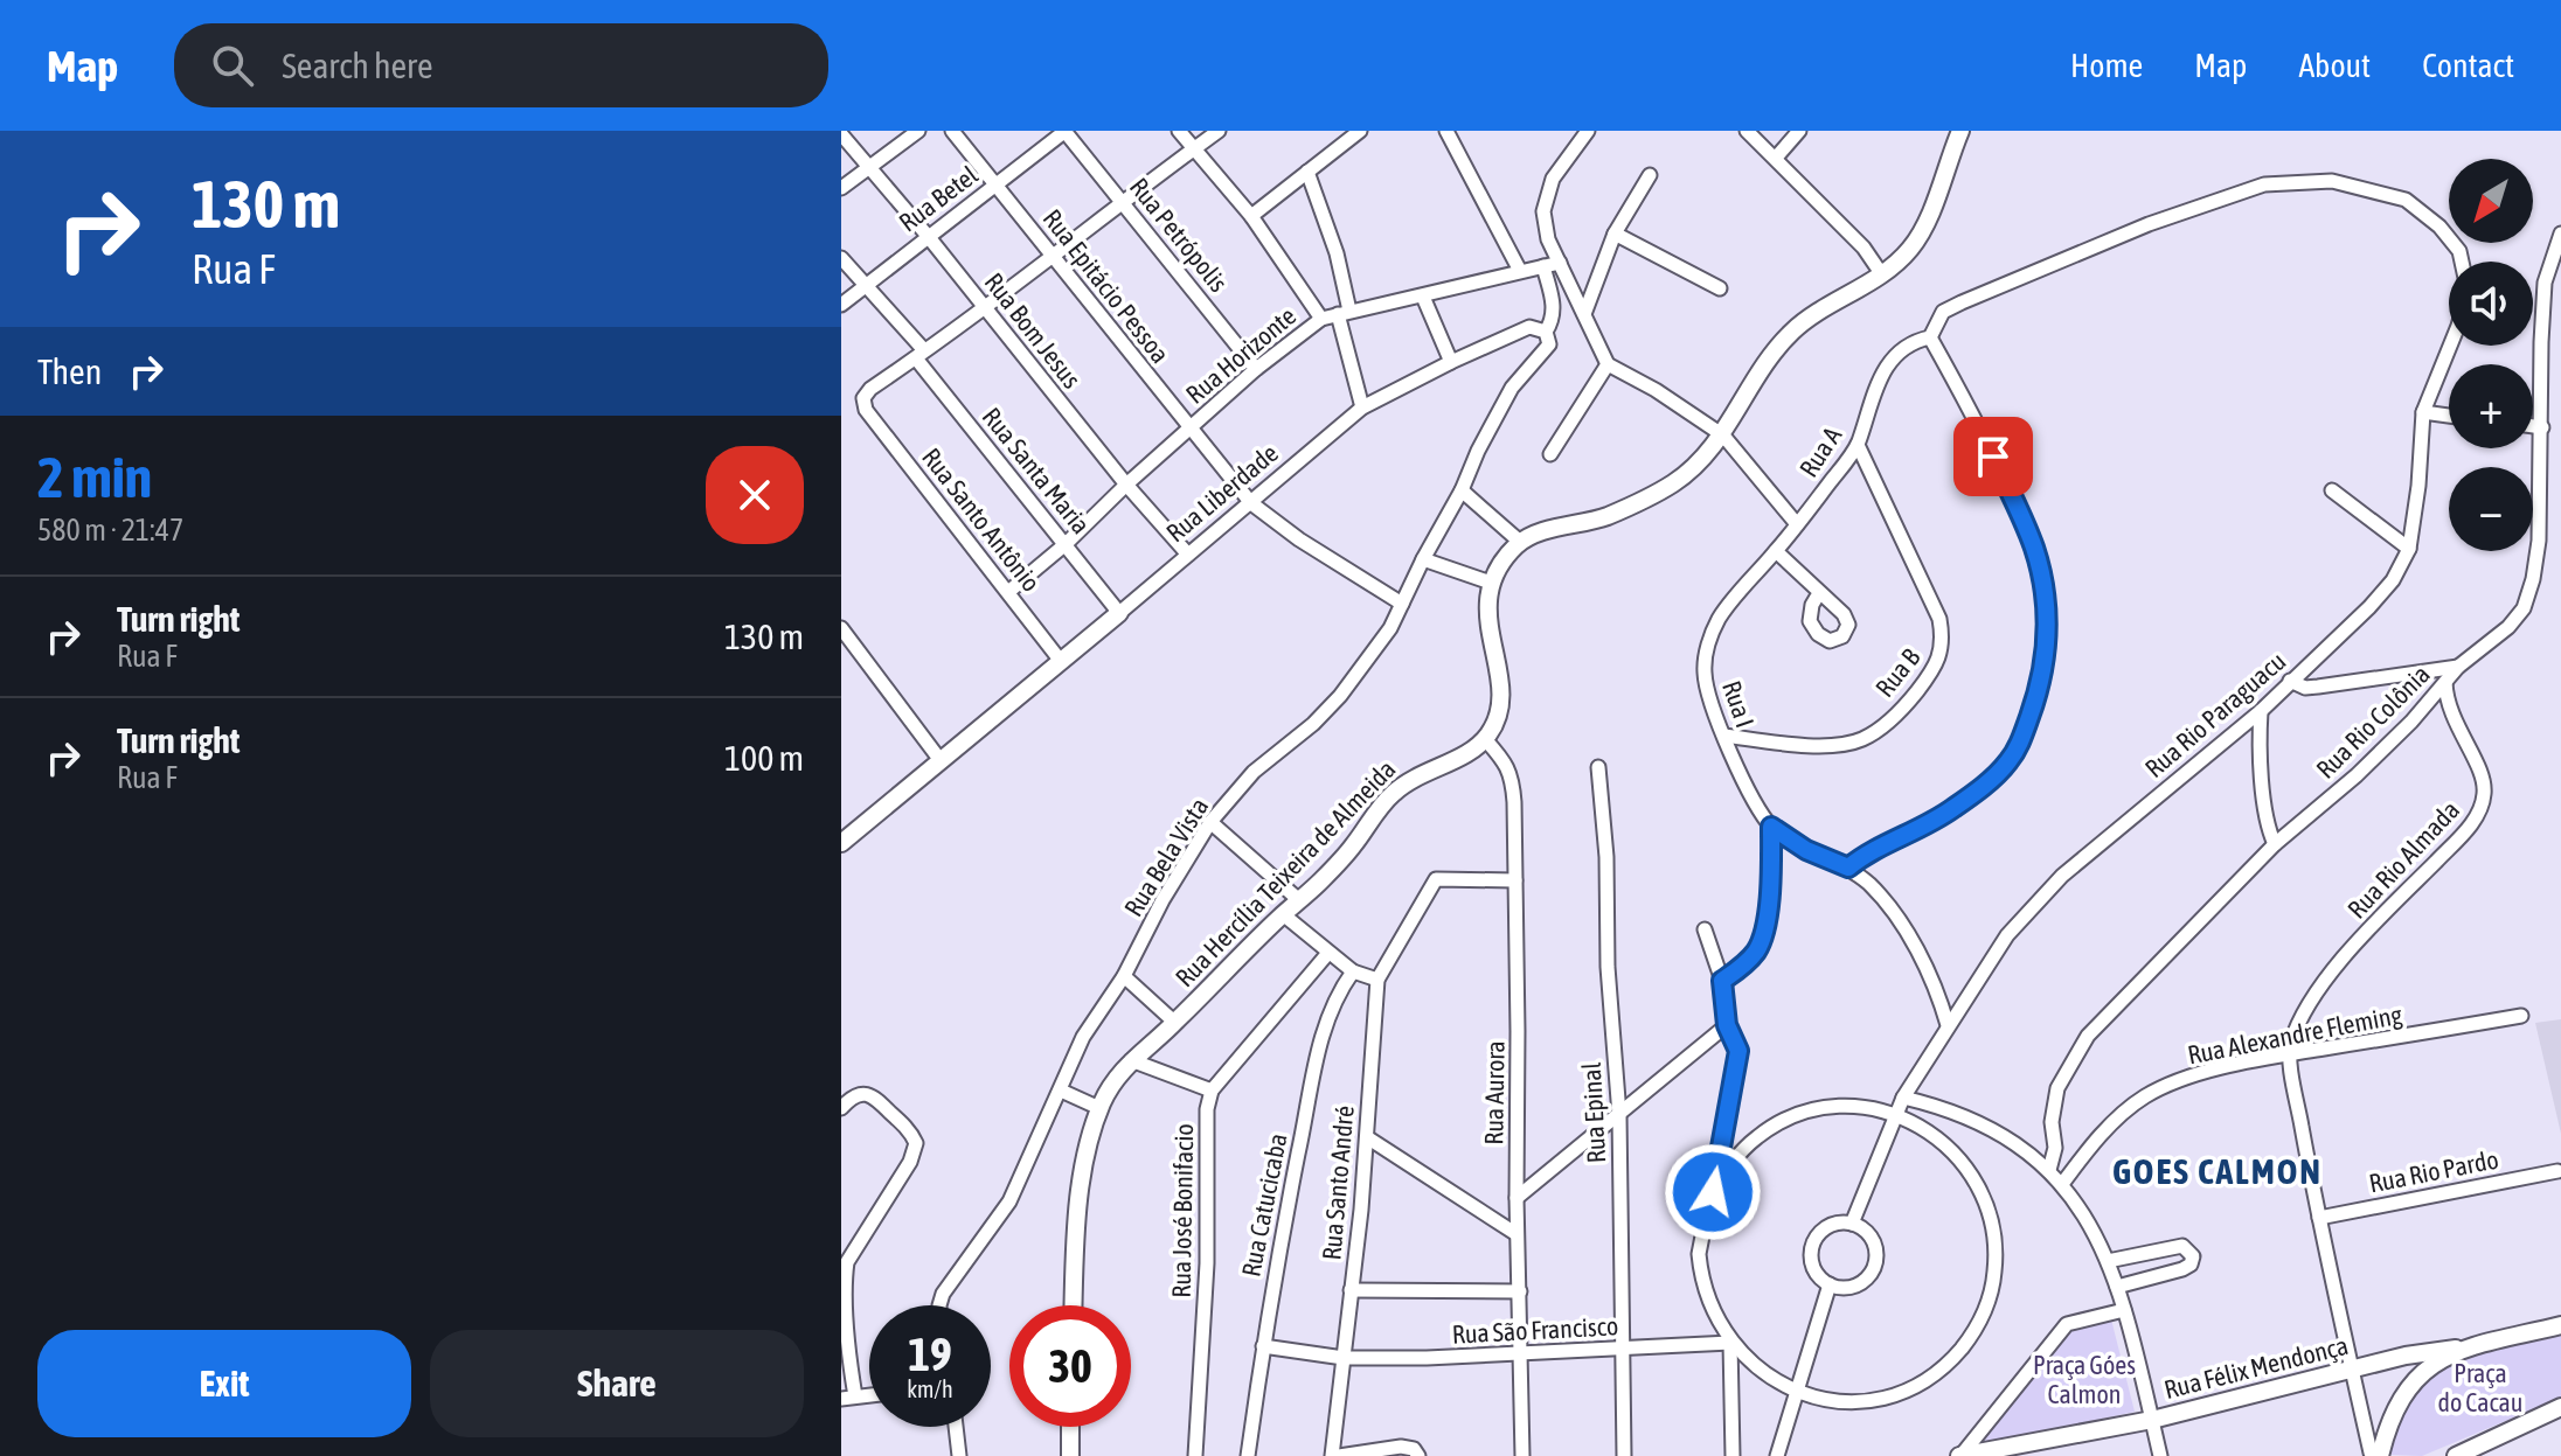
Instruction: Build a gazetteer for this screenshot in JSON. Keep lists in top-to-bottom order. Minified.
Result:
{"streets":{"main road":["Rua Liberdade","Rua Hercília Teixeira de Almeida","Rua Félix Mendonça"],"street":["Rua Betel","Rua Petrópolis","Rua Epitácio Pessoa","Rua Bom Jesus","Rua Horizonte","Rua A","Rua Santa Maria","Rua Santo Antônio","Rua B","Rua I","Rua Rio Paraguacu","Rua Rio Colônia","Rua Bela Vista","Rua Rio Almada","Rua Alexandre Fleming","Rua Aurora","Rua Epinal","Rua Rio Pardo","Rua Santo André","Rua Catucicaba","Rua José Bonifacio","Rua São Francisco"]},"crossings":[["Rua Betel","Rua Petrópolis"],["Rua Betel","Rua Epitácio Pessoa"],["Rua Betel","Rua Bom Jesus"],["Rua Betel","Rua Santa Maria"],["Rua Petrópolis","Rua Horizonte"],["Rua Epitácio Pessoa","Rua Horizonte"],["Rua Epitácio Pessoa","Rua Liberdade"],["Rua Epitácio Pessoa","Rua Bela Vista"],["Rua Bom Jesus","Rua Horizonte"],["Rua Bom Jesus","Rua Liberdade"],["Rua Horizonte","Rua Santa Maria"],["Rua Horizonte","Rua Santo Antônio"],["Rua A","Rua B"],["Rua A","Rua I"],["Rua Santa Maria","Rua Liberdade"],["Rua Santa Maria","Rua Santo Antônio"],["Rua Liberdade","Rua Santo Antônio"],["Rua Liberdade","Rua Bela Vista"],["Rua B","Rua I"],["Rua Rio Colônia","Rua Rio Almada"],["Rua Rio Almada","Rua Alexandre Fleming"],["Rua Hercília Teixeira de Almeida","Rua Aurora"],["Rua Aurora","Rua Santo André"],["Rua Aurora","Rua São Francisco"],["Rua Epinal","Rua São Francisco"],["Rua Santo André","Rua São Francisco"],["Rua Catucicaba","Rua São Francisco"]],"districts":["GOES CALMON"],"parks":["Praça Góes Calmon","Praça do Cacau"],"north":"bottom left","page":{"header":"Map","search":"Search here","nav":["Home","Map","About","Contact"],"turn":["130 m","Rua F"],"map_buttons":["+","−"],"then":"Then","heading":["2 min","580 m · 21:47"],"list":[{"name":"Turn right","note":"Rua F","value":"130 m"},{"name":"Turn right","note":"Rua F","value":"100 m"}],"speed":"19 km/h","limit":"30","buttons":["Exit","Share"]}}
